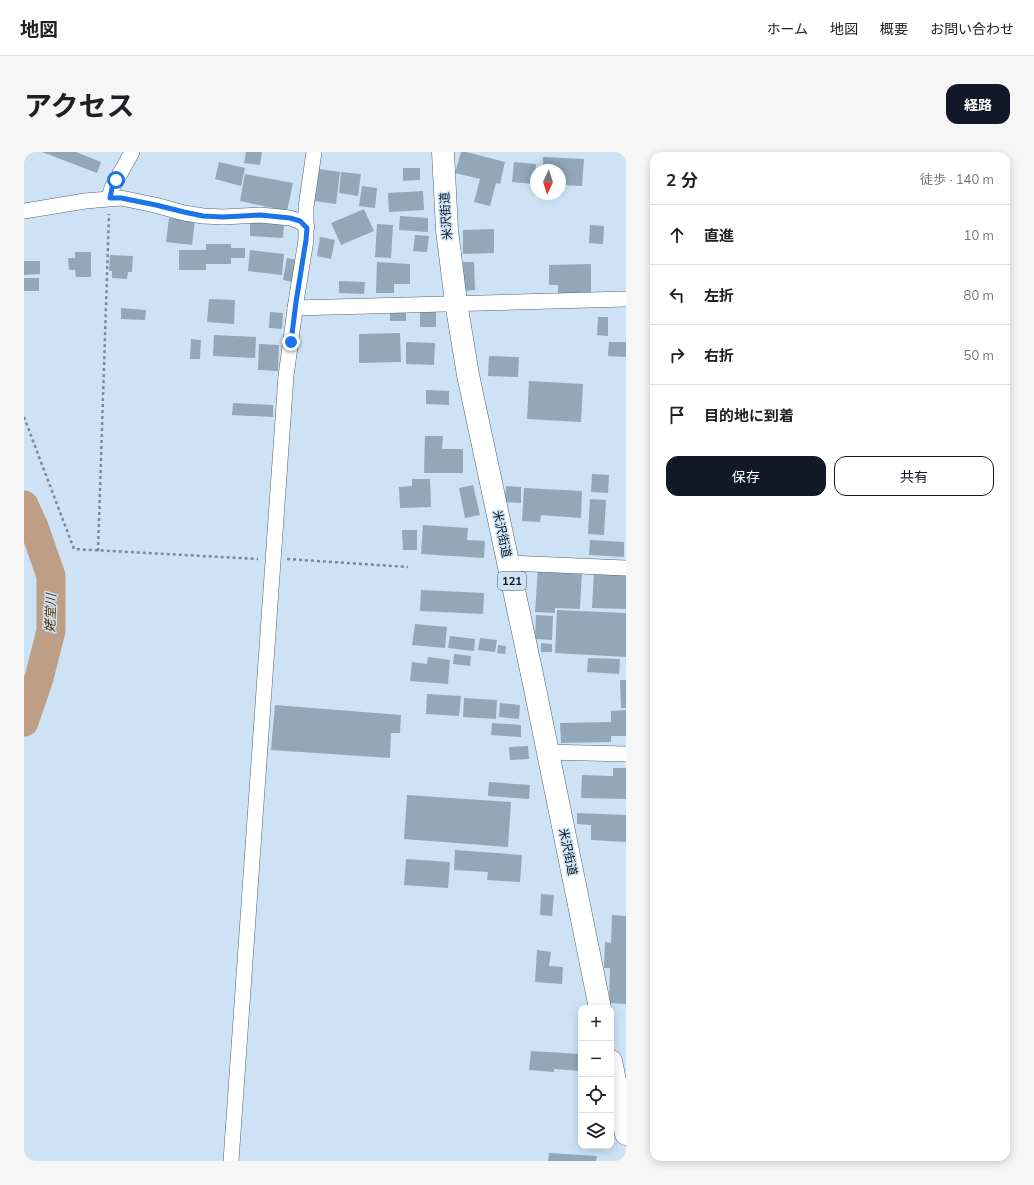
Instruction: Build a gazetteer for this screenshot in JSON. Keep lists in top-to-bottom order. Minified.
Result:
{"streets":{"highway":["米沢街道","121"]},"water":["姥堂川"],"north":"bottom","page":{"header":"地図","nav":["ホーム","地図","概要","お問い合わせ"],"title":"アクセス","buttons":["経路",["保存","共有"]],"heading":["2 分","徒歩 · 140 m"],"list":[["直進","10 m"],["左折","80 m"],["右折","50 m"],"目的地に到着"],"map_buttons":["+","−"]}}
